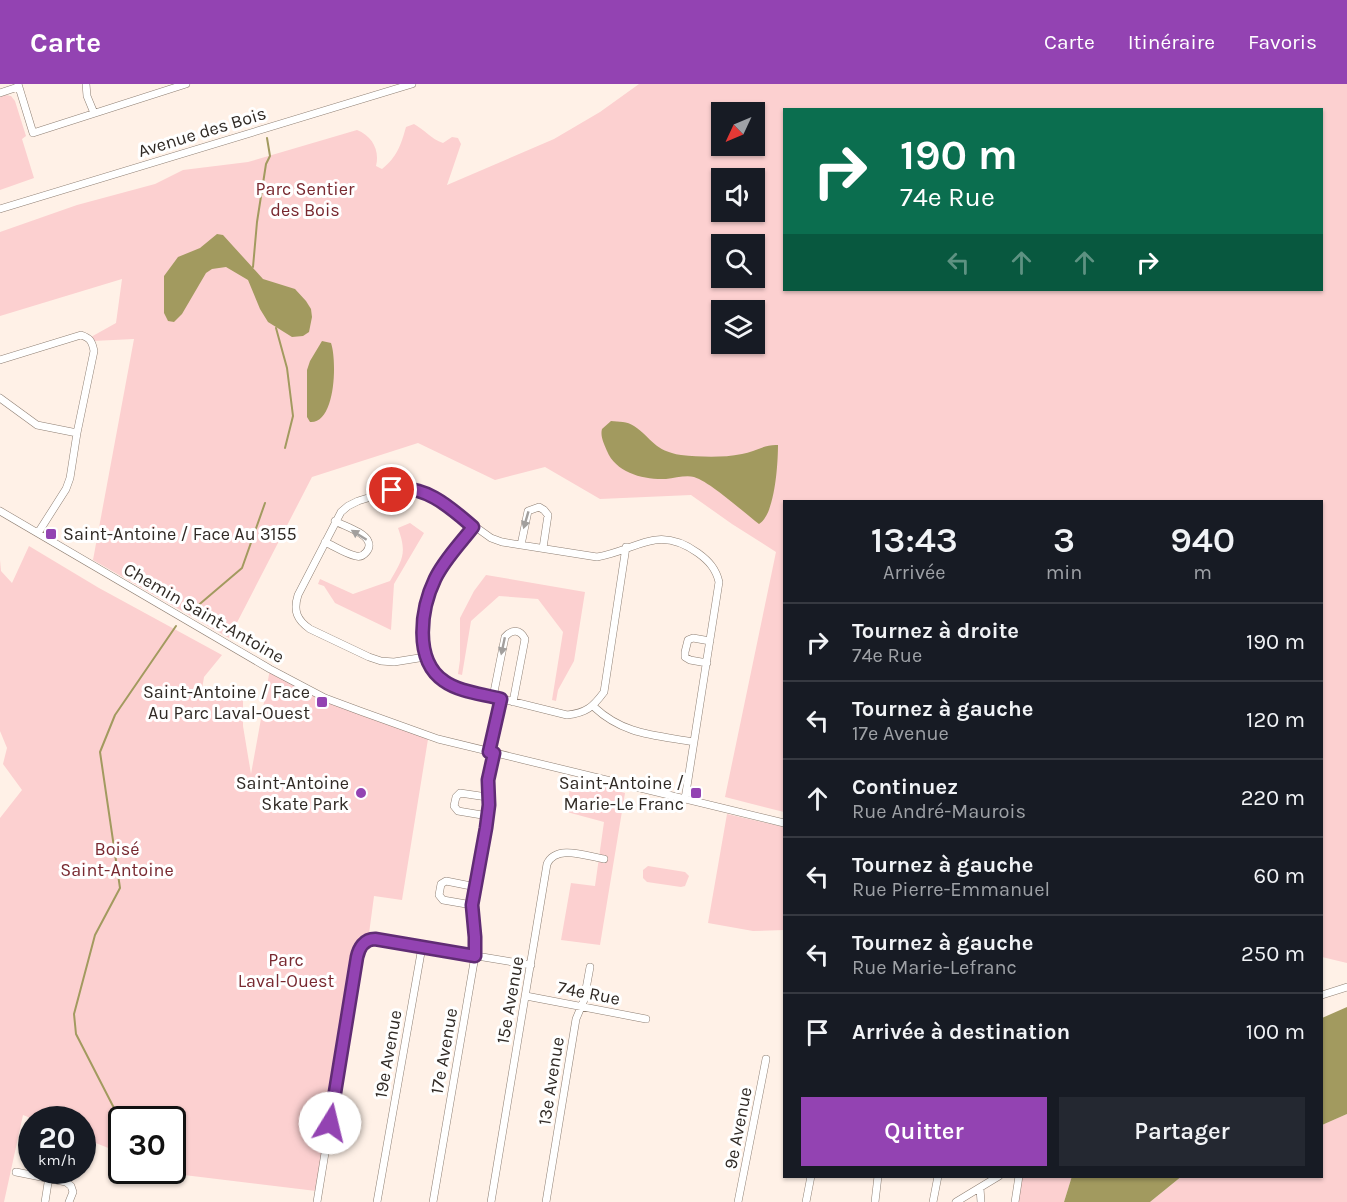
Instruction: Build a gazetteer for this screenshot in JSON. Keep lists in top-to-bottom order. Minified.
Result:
{"streets":{"street":["Avenue des Bois","Chemin Saint-Antoine","74e Rue","15e Avenue","17e Avenue","19e Avenue","13e Avenue","9e Avenue"]},"crossings":[["Chemin Saint-Antoine","17e Avenue"],["74e Rue","15e Avenue"],["74e Rue","13e Avenue"]],"parks":["Parc Sentier des Bois","Boisé Saint-Antoine","Parc Laval-Ouest"],"places":{"transit":["Saint-Antoine / Face Au 3155","Saint-Antoine / Face Au Parc Laval-Ouest","Saint-Antoine / Marie-Le Franc"],"other":["Saint-Antoine Skate Park"]},"north":"bottom left","page":{"header":"Carte","nav":["Carte","Itinéraire","Favoris"],"turn":["190 m","74e Rue"],"eta":["13:43","Arrivée","3","min","940","m"],"list":[{"name":"Tournez à droite","note":"74e Rue","value":"190 m"},{"name":"Tournez à gauche","note":"17e Avenue","value":"120 m"},{"name":"Continuez","note":"Rue André-Maurois","value":"220 m"},{"name":"Tournez à gauche","note":"Rue Pierre-Emmanuel","value":"60 m"},{"name":"Tournez à gauche","note":"Rue Marie-Lefranc","value":"250 m"},{"name":"Arrivée à destination","value":"100 m"}],"buttons":["Quitter","Partager"],"speed":"20 km/h","limit":"30"}}
